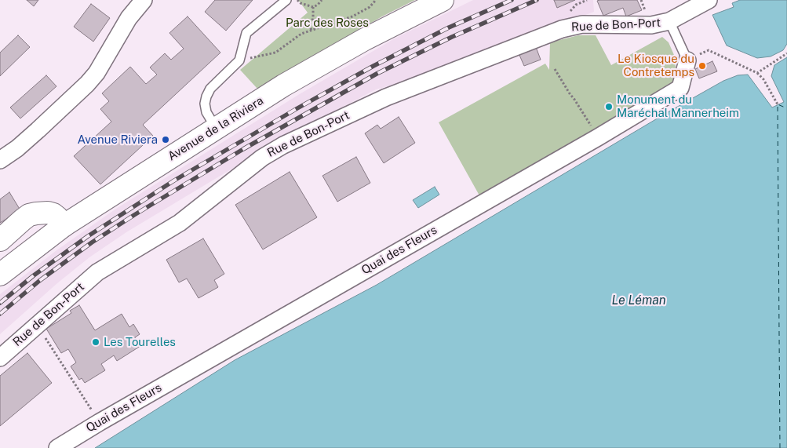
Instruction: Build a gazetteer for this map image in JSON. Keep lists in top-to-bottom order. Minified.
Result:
{"streets":{"main road":["Avenue de la Riviera"],"street":["Rue de Bon-Port","Quai des Fleurs"]},"water":["Le Léman"],"parks":["Parc des Roses"],"places":["Le Kiosque du Contretemps","Monument du Maréchal Mannerheim","Avenue Riviera","Les Tourelles"]}
